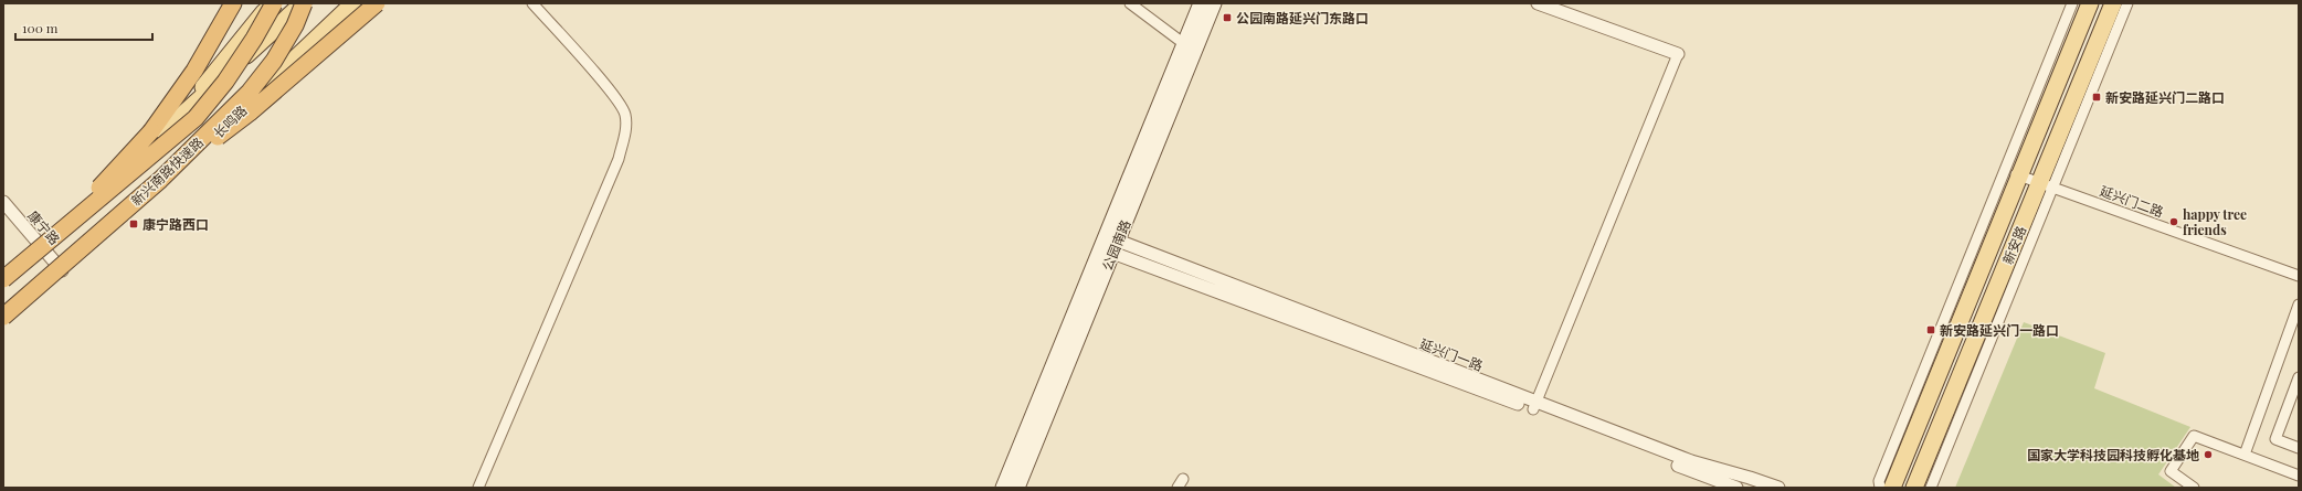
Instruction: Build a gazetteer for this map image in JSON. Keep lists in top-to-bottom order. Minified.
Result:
{"streets":{"highway":["新兴南路快速路"],"main road":["长鸣路","公园南路","新安路"],"street":["延兴门二路","康宁路","延兴门一路"]},"crossings":[["长鸣路","康宁路"],["延兴门二路","新安路"],["公园南路","延兴门一路"]],"places":{"transit":["公园南路延兴门东路口","新安路延兴门二路口","康宁路西口","新安路延兴门一路口"],"other":["happy tree friends","国家大学科技园科技孵化基地"]},"scale_bar":"100 m"}
